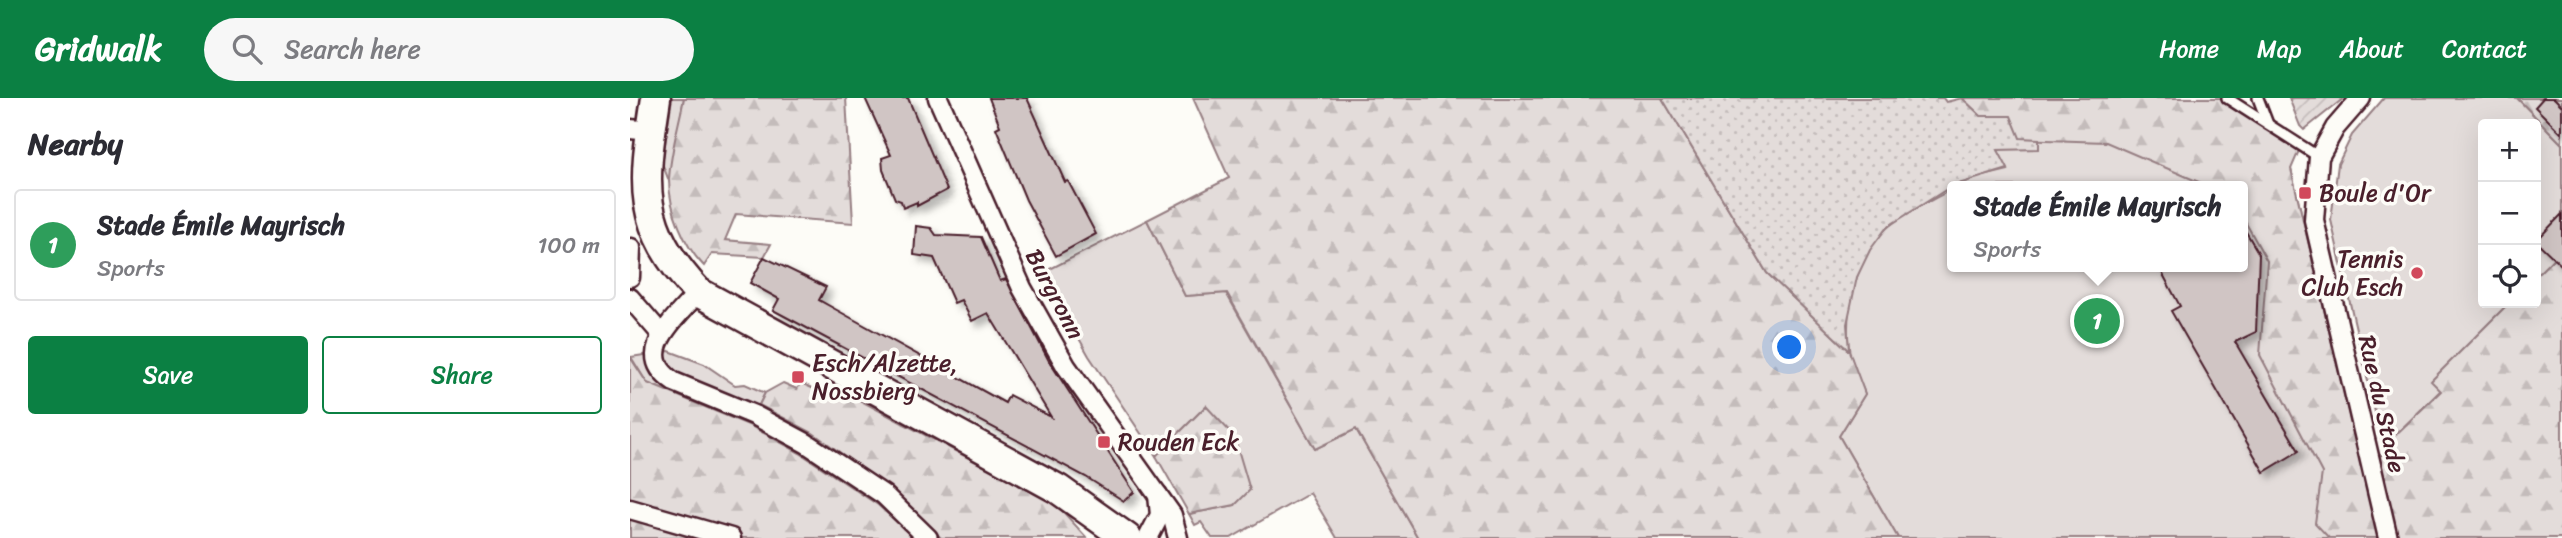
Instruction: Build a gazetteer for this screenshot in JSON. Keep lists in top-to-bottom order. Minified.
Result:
{"streets":{"street":["Burgronn","Rue du Stade"]},"places":{"transit":["Boule d'Or","Esch/Alzette, Nossbierg","Rouden Eck"],"other":["Tennis Club Esch"]},"page":{"header":"Gridwalk","search":"Search here","nav":["Home","Map","About","Contact"],"heading":"Nearby","map_buttons":["+","−"],"popup":["Stade Émile Mayrisch","Sports"],"list":[{"mark":"1","name":"Stade Émile Mayrisch","note":"Sports","value":"100 m"}],"pins":"1","buttons":["Save","Share"]}}
